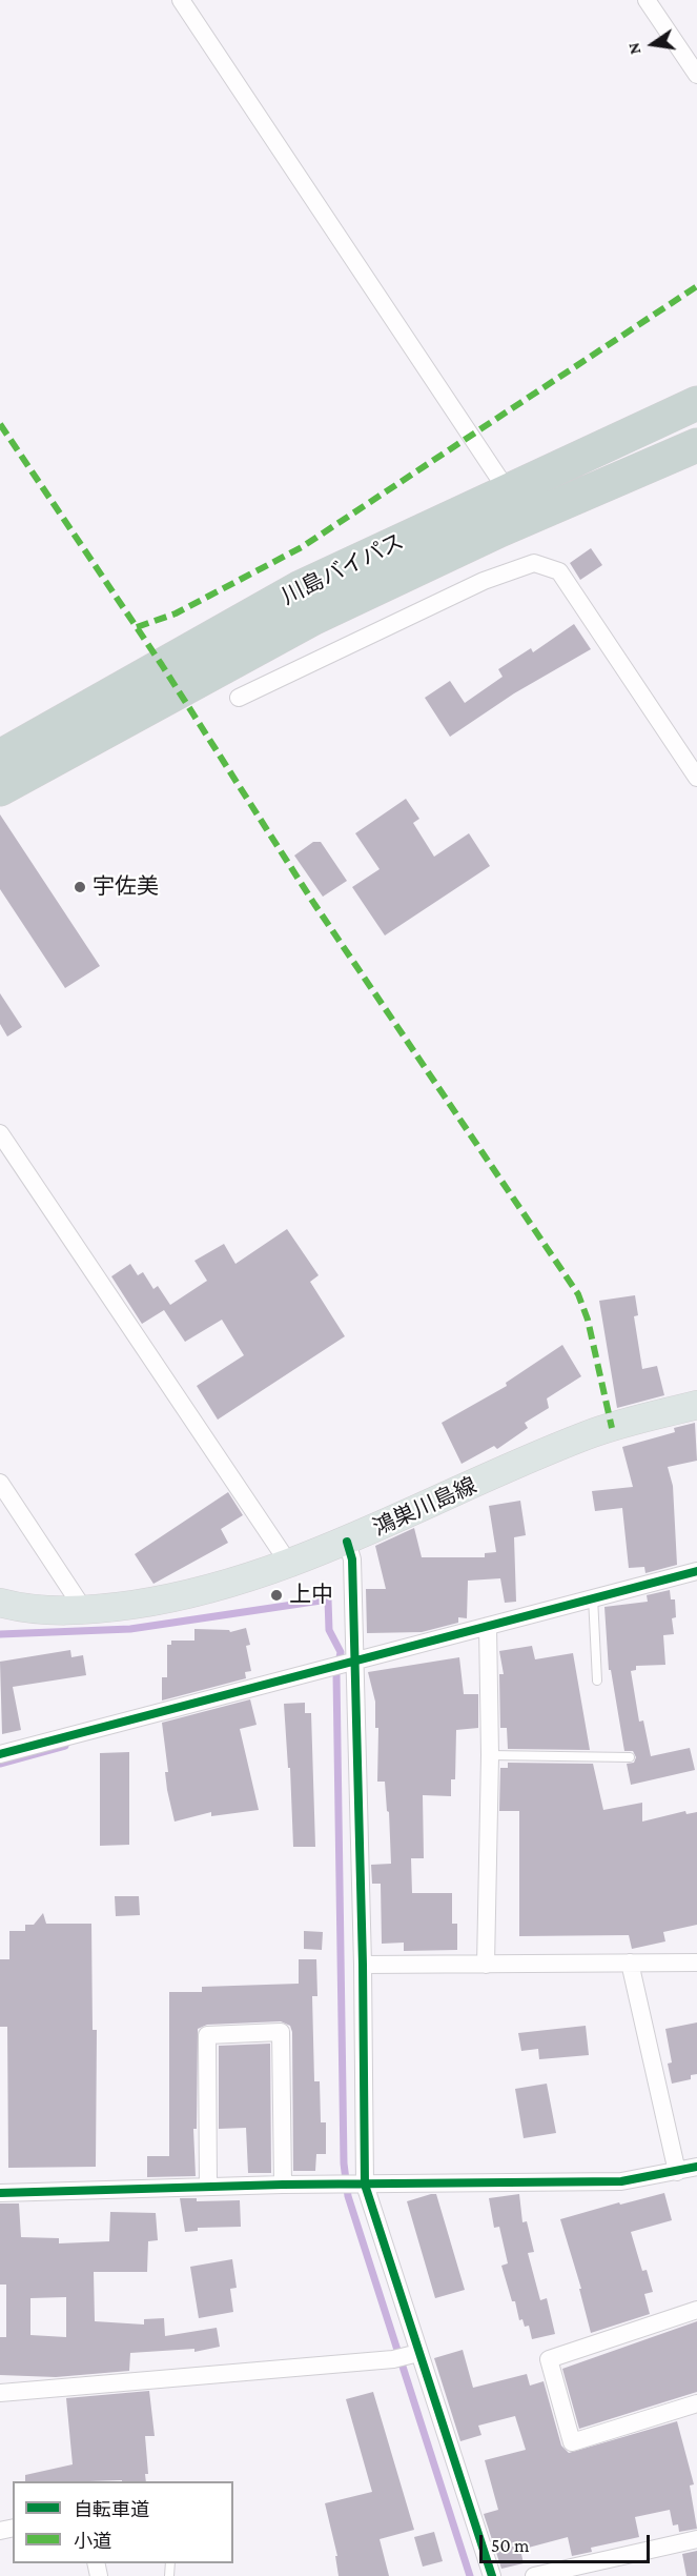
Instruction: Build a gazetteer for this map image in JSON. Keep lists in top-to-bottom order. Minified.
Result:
{"streets":{"highway":["川島バイパス"],"main road":["鴻巣川島線"]},"places":["宇佐美","上中"],"legend":["自転車道","小道"],"scale_bar":"50 m","north":"left"}
